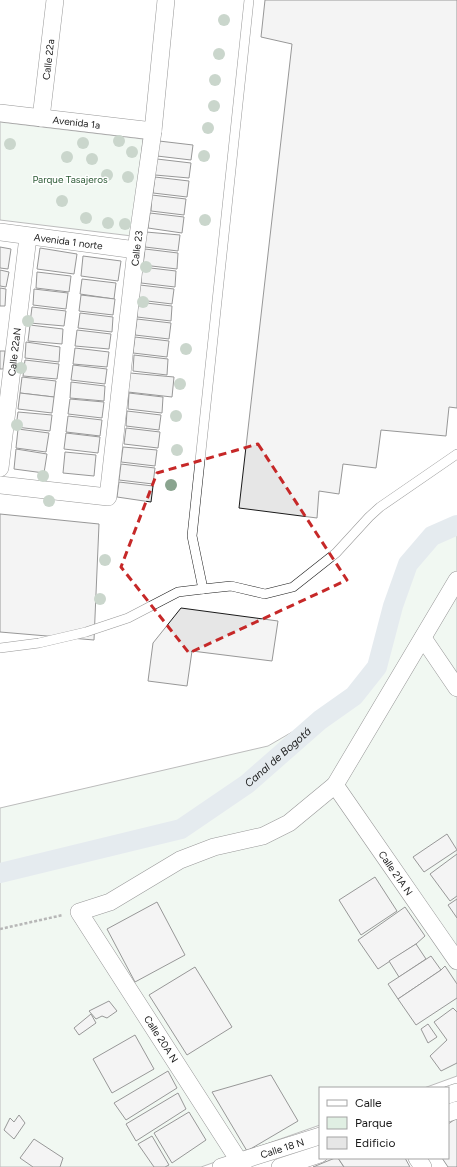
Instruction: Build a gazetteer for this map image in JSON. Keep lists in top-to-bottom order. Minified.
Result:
{"streets":{"street":["Calle 22a","Avenida 1a","Avenida 1 norte","Calle 23","Calle 22aN","Calle 21A N","Calle 20A N","Calle 18 N"]},"crossings":[["Calle 22a","Avenida 1a"],["Avenida 1a","Calle 23"],["Avenida 1 norte","Calle 23"],["Avenida 1 norte","Calle 22aN"],["Calle 20A N","Calle 18 N"]],"water":["Canal de Bogotá"],"parks":["Parque Tasajeros"],"legend":["Calle","Parque","Edificio"]}
